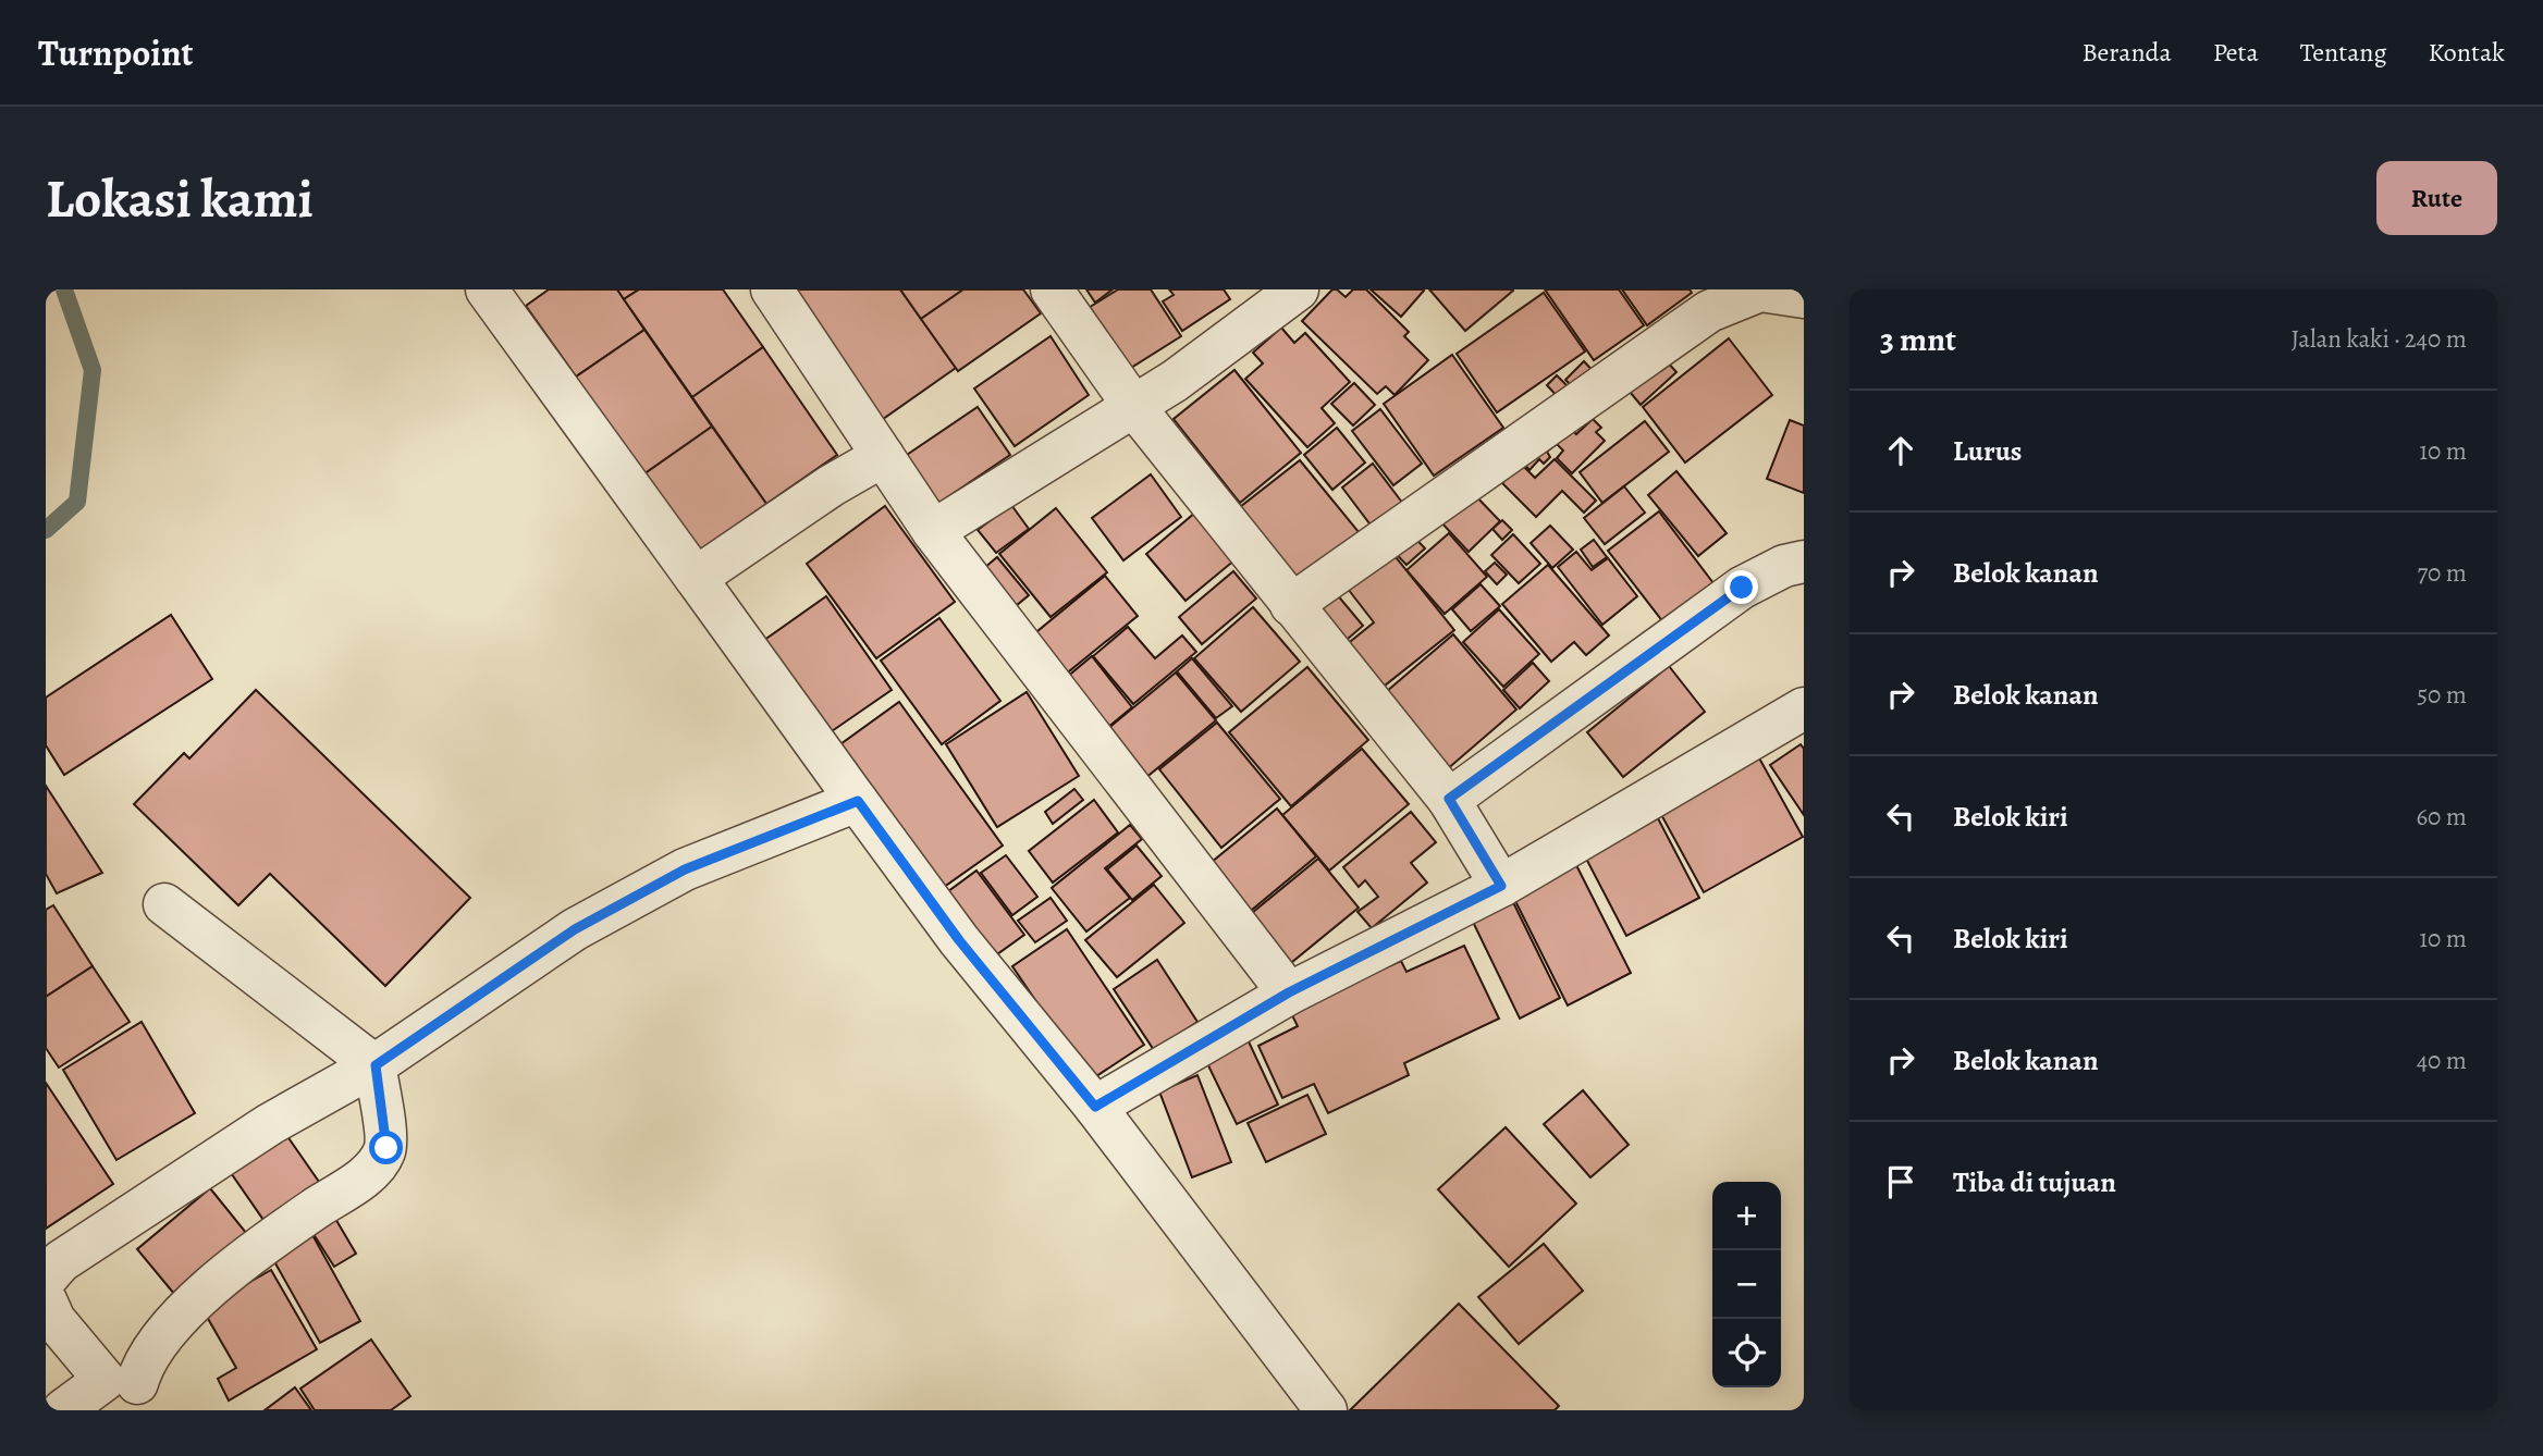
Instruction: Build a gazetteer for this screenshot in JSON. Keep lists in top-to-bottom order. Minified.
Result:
{"page":{"header":"Turnpoint","nav":["Beranda","Peta","Tentang","Kontak"],"buttons":"Rute","title":"Lokasi kami","heading":["3 mnt","Jalan kaki · 240 m"],"list":[["Lurus","10 m"],["Belok kanan","70 m"],["Belok kanan","50 m"],["Belok kiri","60 m"],["Belok kiri","10 m"],["Belok kanan","40 m"],"Tiba di tujuan"],"map_buttons":["+","−"]}}
